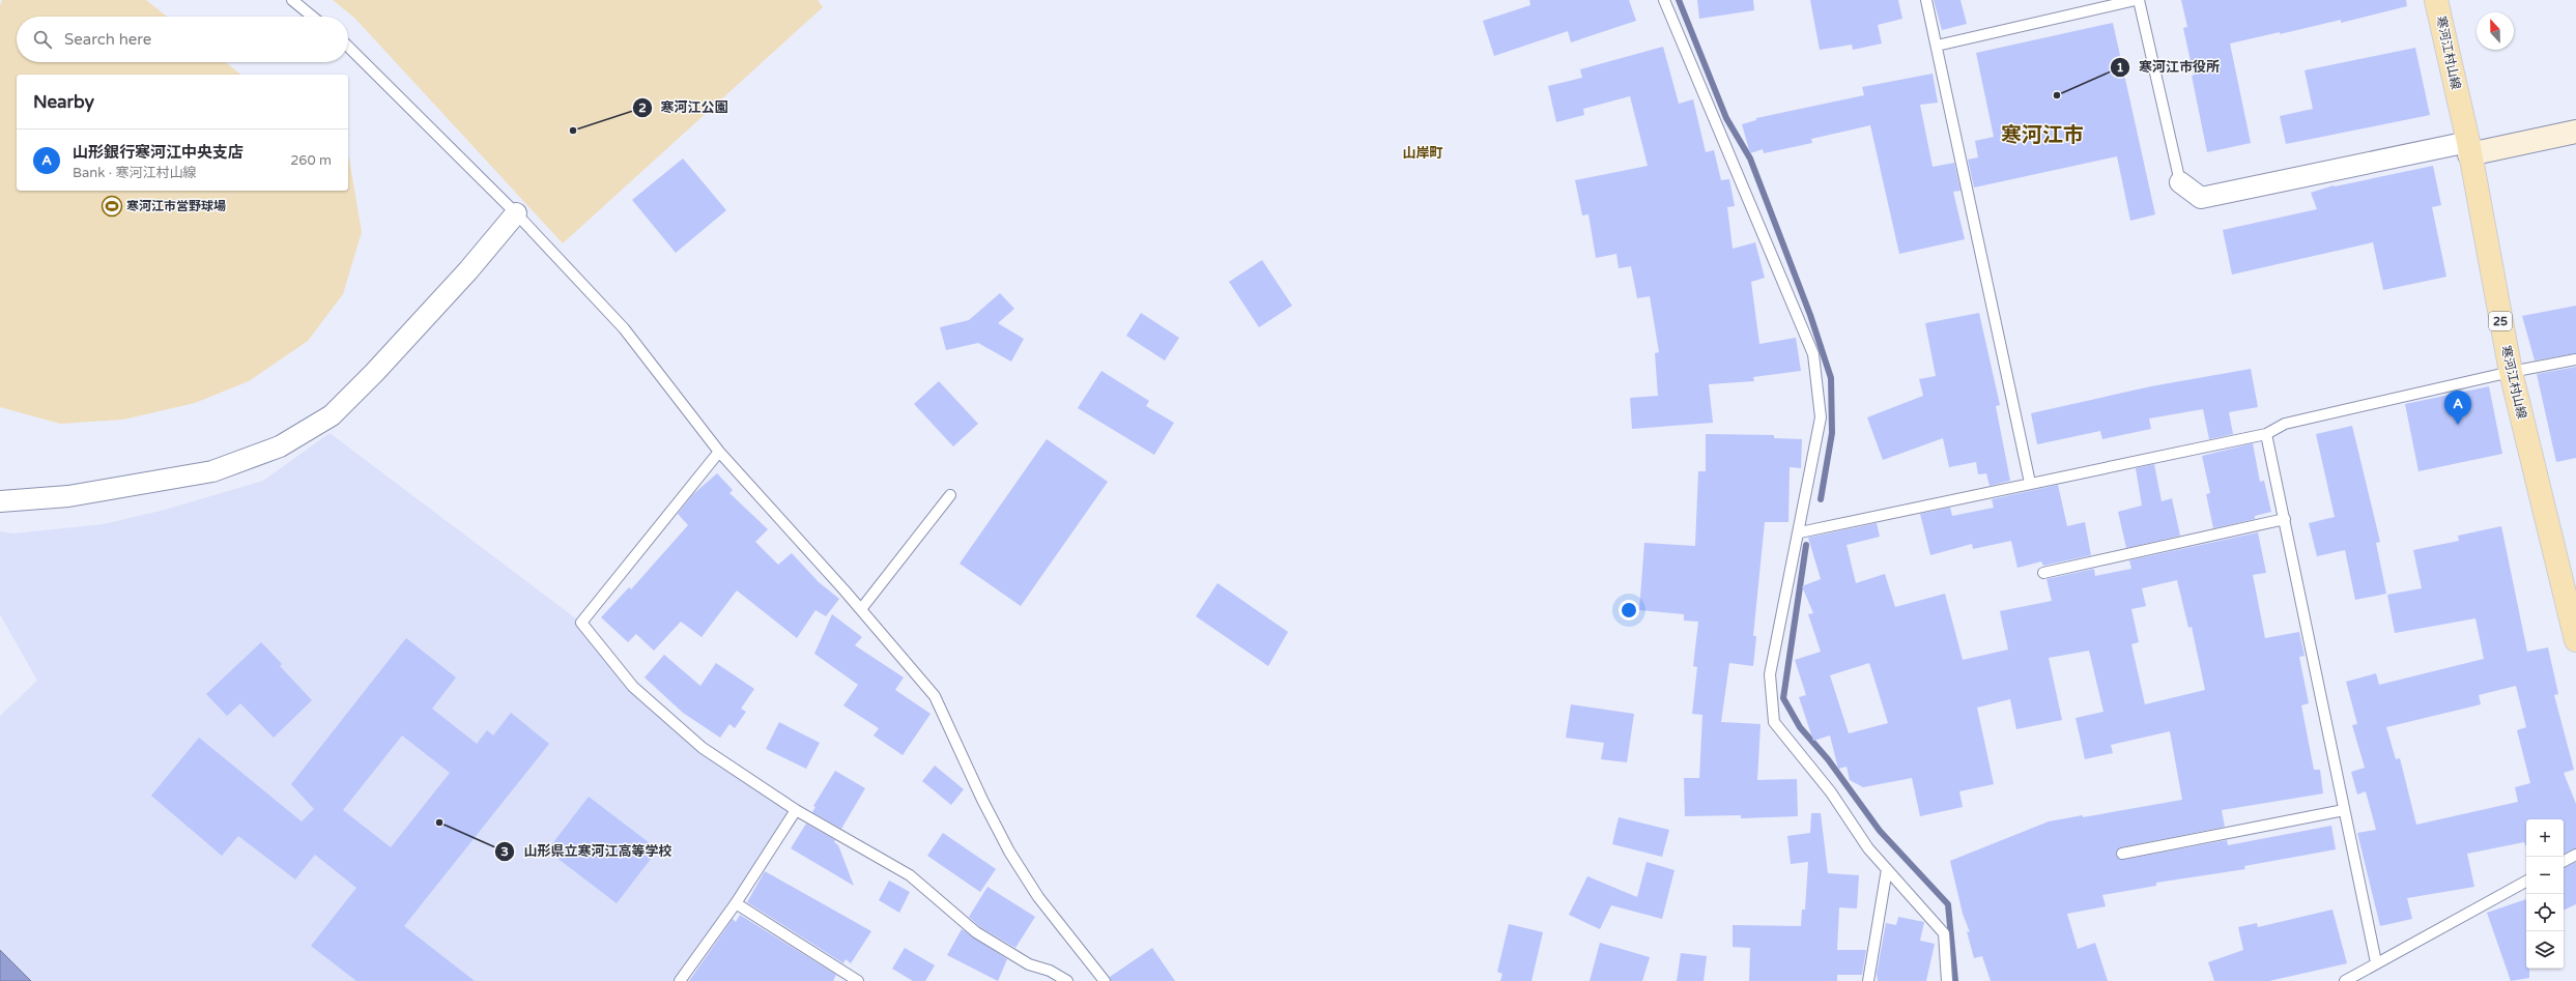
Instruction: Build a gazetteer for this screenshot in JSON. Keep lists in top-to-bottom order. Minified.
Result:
{"streets":{"main road":["寒河江村山線","25"]},"districts":["寒河江市","山岸町"],"places":{"other":["寒河江市役所","寒河江公園","山形県立寒河江高等学校"],"sports":["寒河江市営野球場"]},"north":"top","page":{"search":"Search here","heading":"Nearby","list":[{"mark":"A","name":"山形銀行寒河江中央支店","note":"Bank · 寒河江村山線","value":"260 m"}],"pins":"A","map_buttons":["+","−"]}}
